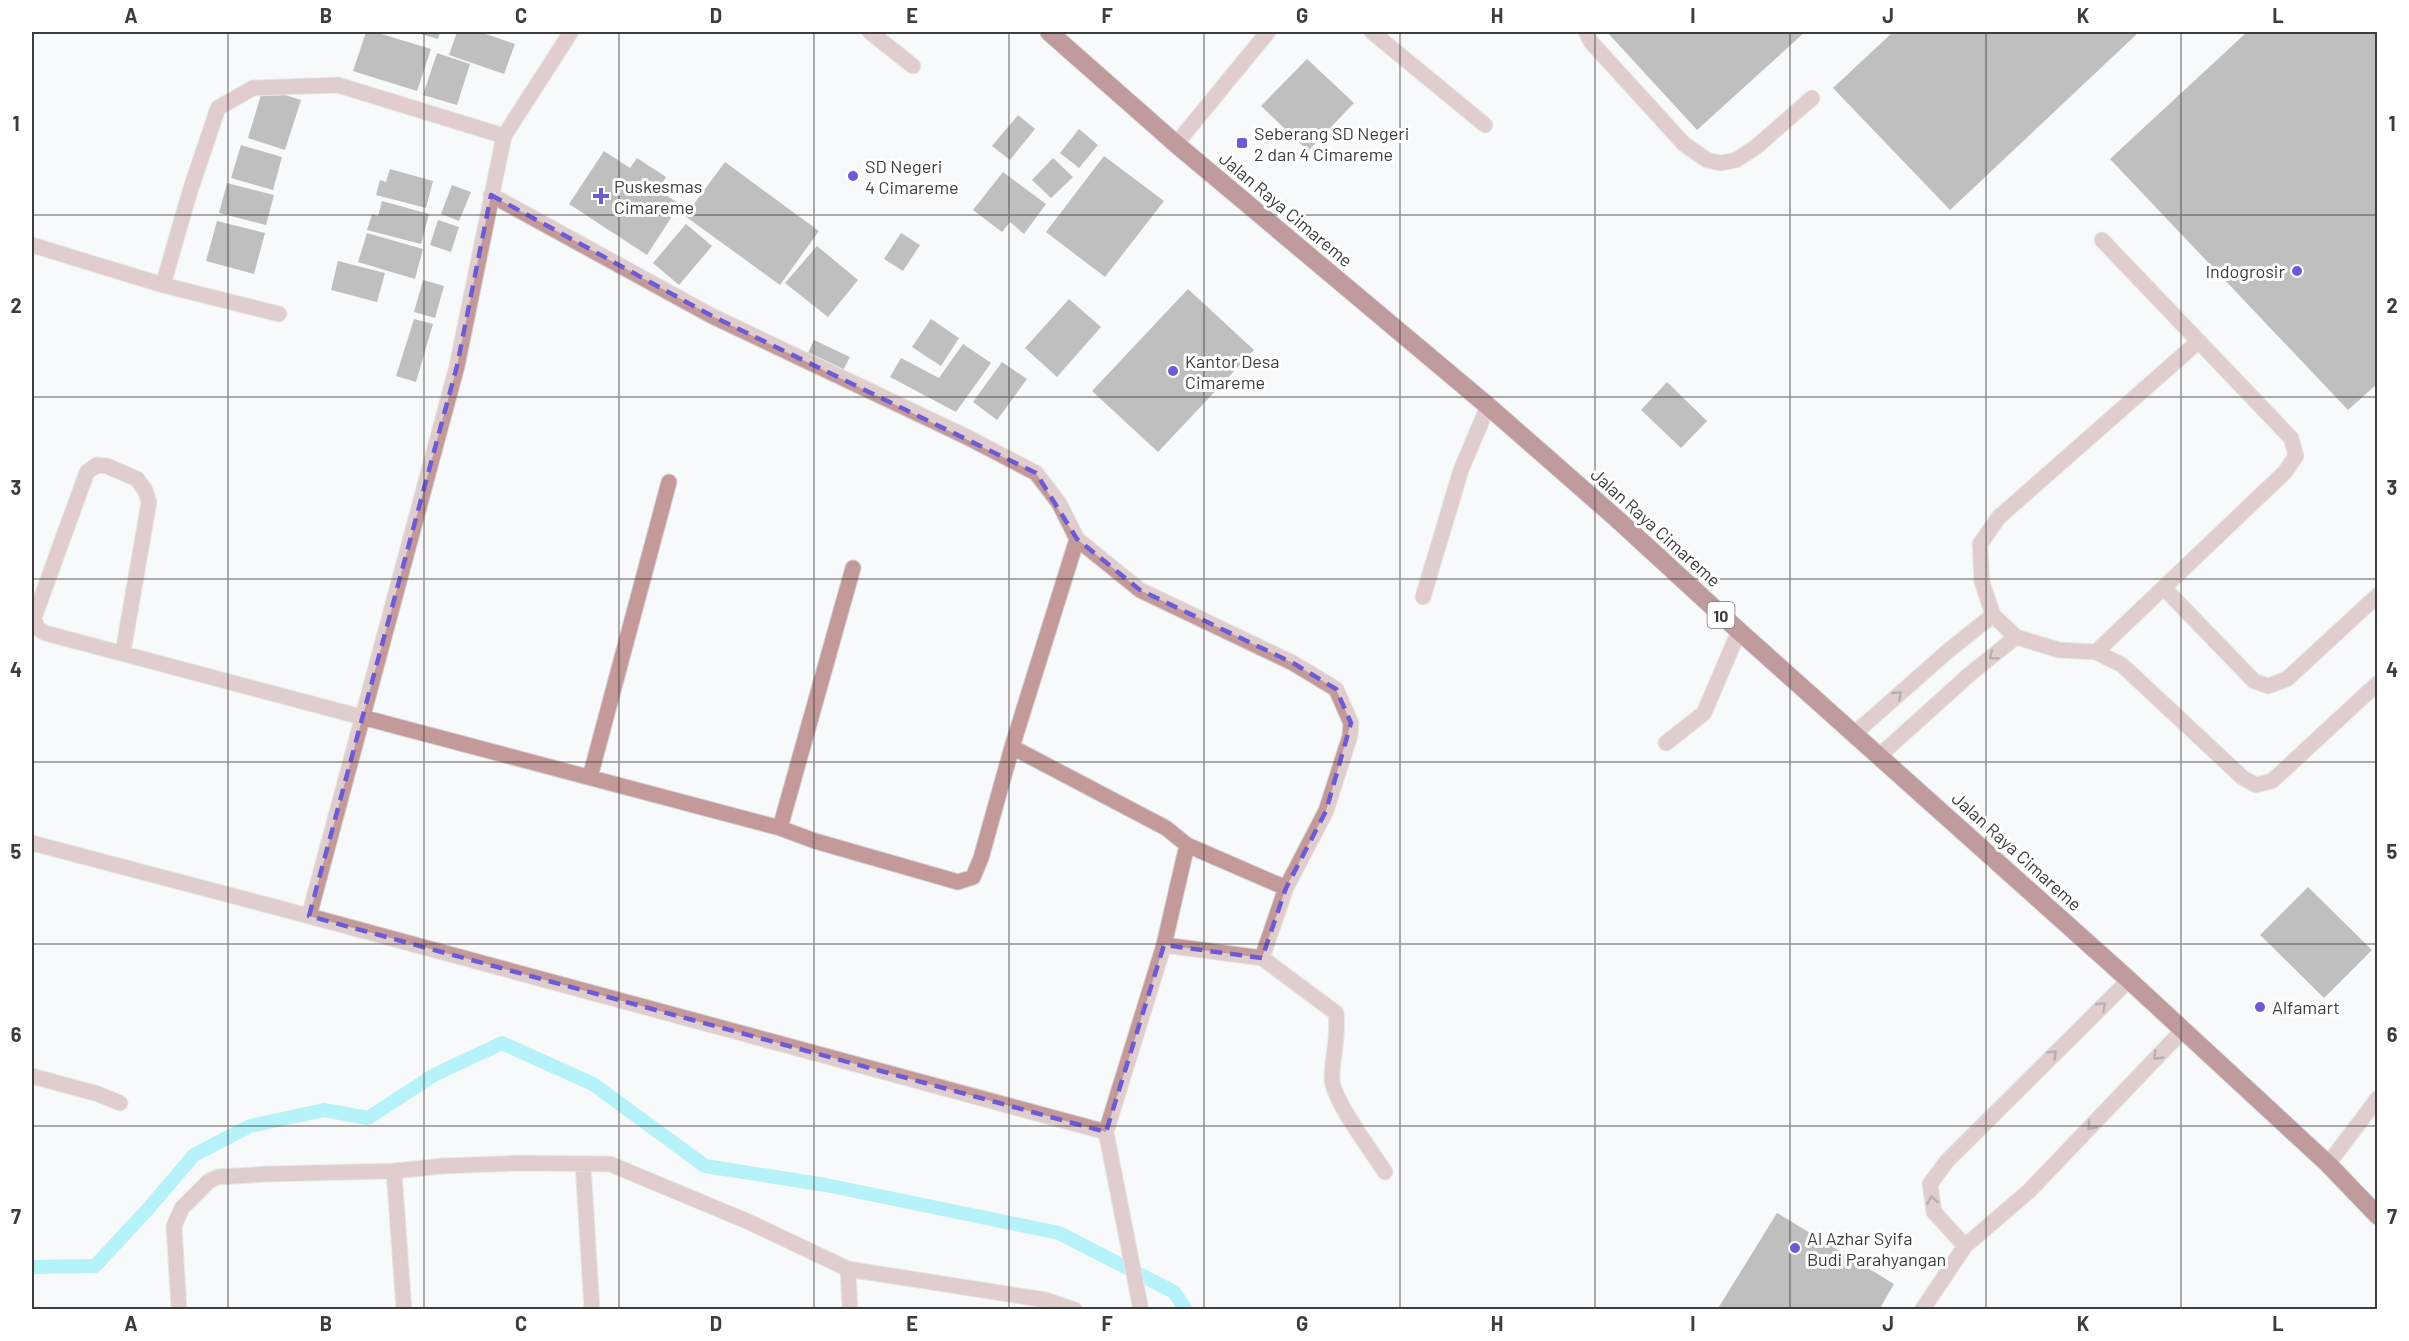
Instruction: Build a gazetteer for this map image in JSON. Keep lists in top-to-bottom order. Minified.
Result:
{"streets":{"highway":["Jalan Raya Cimareme","10"]},"places":{"transit":["Seberang SD Negeri 2 dan 4 Cimareme"],"other":["SD Negeri 4 Cimareme","Indogrosir","Kantor Desa Cimareme","Alfamart","Al Azhar Syifa Budi Parahyangan"],"health":["Puskesmas Cimareme"]},"grid":{"columns":["A","B","C","D","E","F","G","H","I","J","K","L"],"rows":["1","2","3","4","5","6","7"]}}
